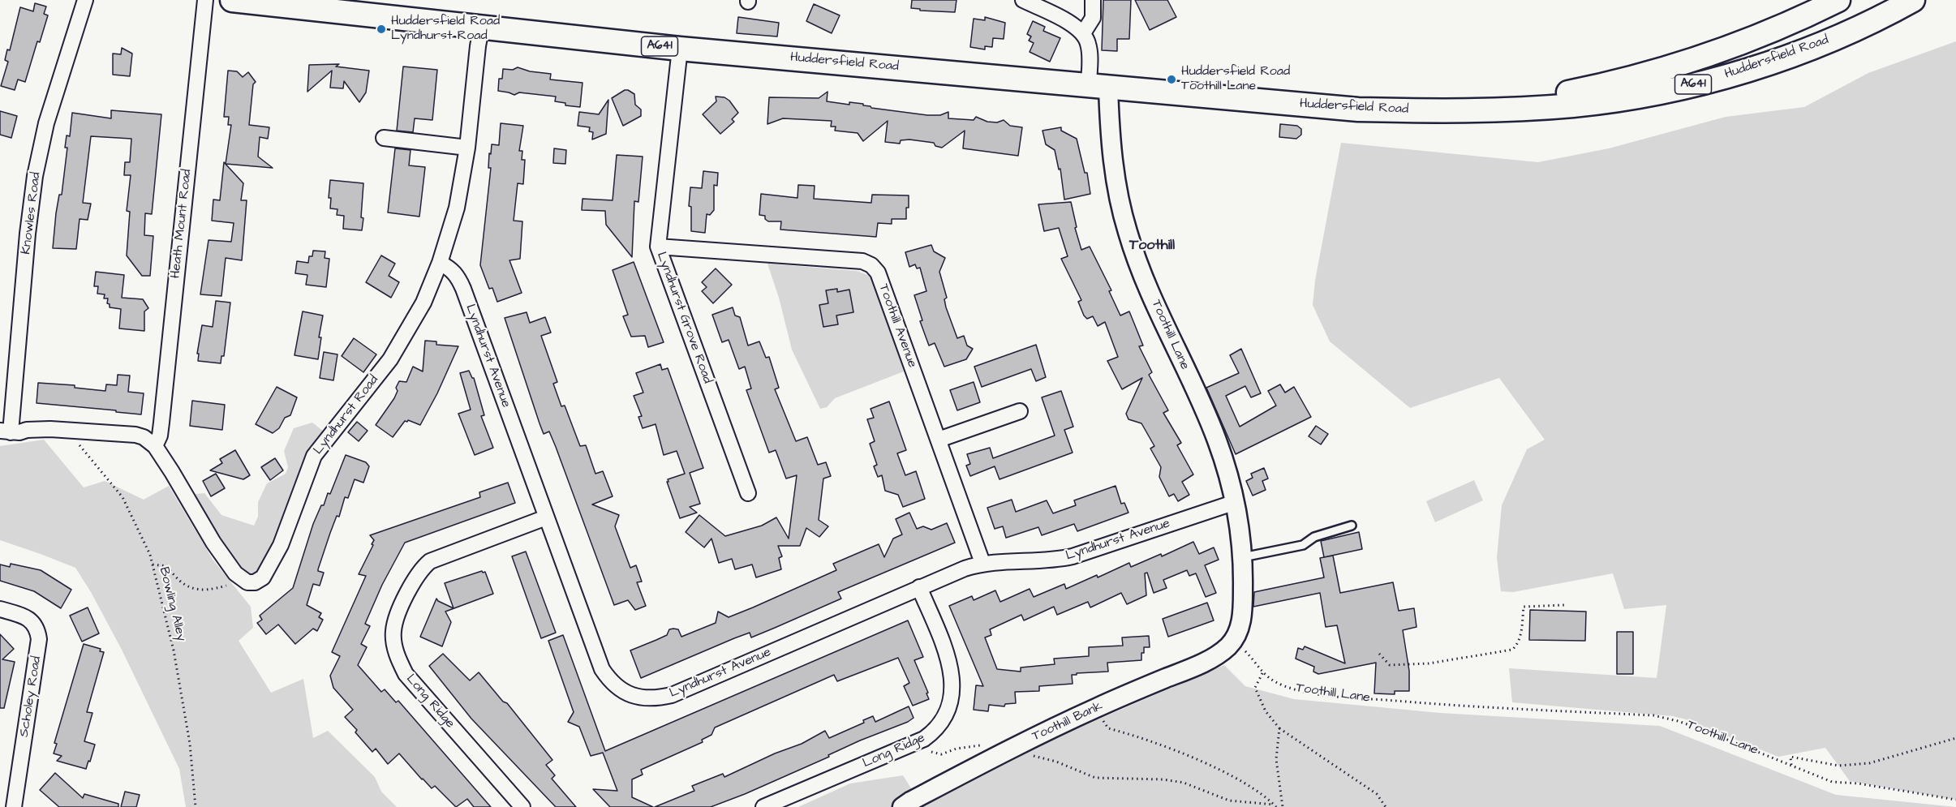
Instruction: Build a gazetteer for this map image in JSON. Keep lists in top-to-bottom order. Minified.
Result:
{"streets":{"main road":["A641","Huddersfield Road"],"street":["Knowles Road","Heath Mount Road","Lyndhurst Grove Road","Toothill Avenue","Toothill Lane","Lyndhurst Avenue","Lyndhurst Road","Scholey Road","Long Ridge","Toothill Bank"],"path":["Bowling Alley"]},"crossings":[["Huddersfield Road","Lyndhurst Grove Road"],["Huddersfield Road","Toothill Lane"],["Huddersfield Road","Lyndhurst Road"],["Lyndhurst Grove Road","Toothill Avenue"],["Toothill Avenue","Lyndhurst Avenue"],["Toothill Lane","Lyndhurst Avenue"],["Toothill Lane","Toothill Bank"],["Lyndhurst Avenue","Lyndhurst Road"],["Lyndhurst Avenue","Long Ridge"]],"districts":["Toothill"],"places":["Huddersfield Road Lyndhurst Road","Huddersfield Road Toothill Lane"]}
